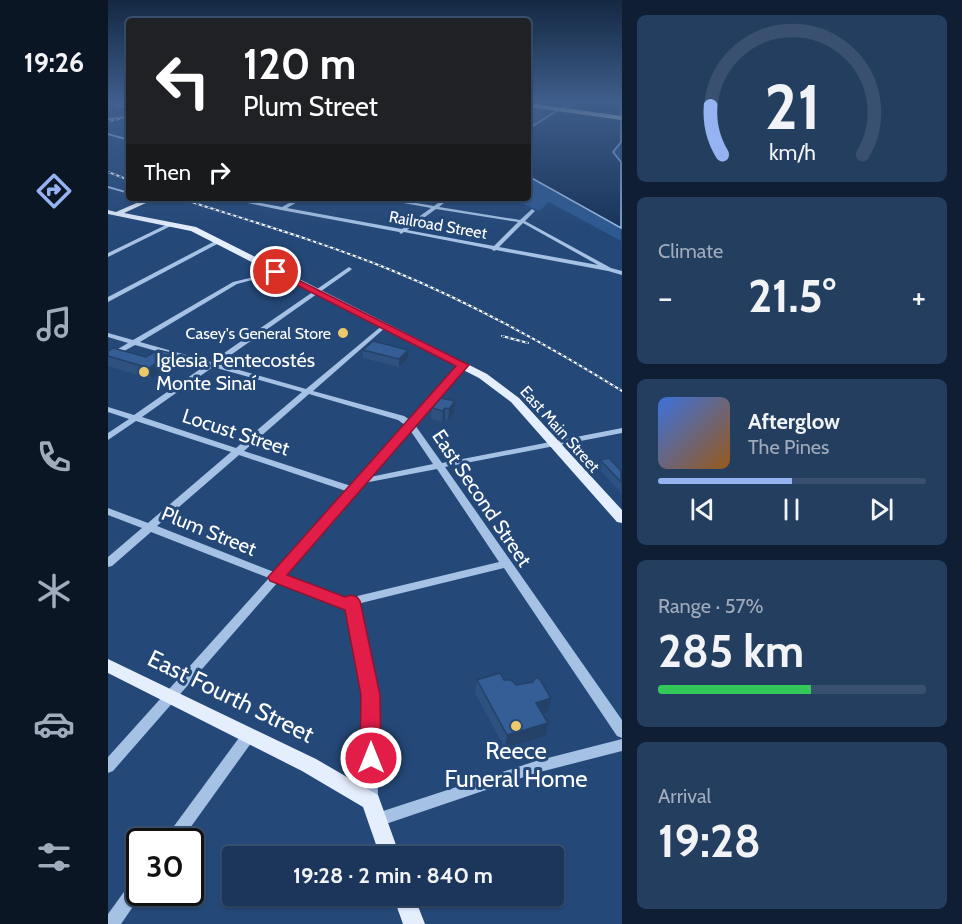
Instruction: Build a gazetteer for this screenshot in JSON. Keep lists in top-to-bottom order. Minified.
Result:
{"streets":{"main road":["East Main Street","East Fourth Street"],"street":["Railroad Street","Locust Street","East Second Street","Plum Street"]},"crossings":[["East Second Street","Plum Street"]],"places":["Casey's General Store","Iglesia Pentecostés Monte Sinaí","Reece Funeral Home"],"page":{"tabs":"19:26","turn":["120 m","Plum Street"],"then":"Then","tile":["Climate",["Range · 57%","285 km"],["Arrival","19:28"]],"heat":["−","21.5°","+"],"song":["Afterglow","The Pines"],"limit":"30","trip":"19:28 · 2 min · 840 m","gauge":["21","km/h"]}}
